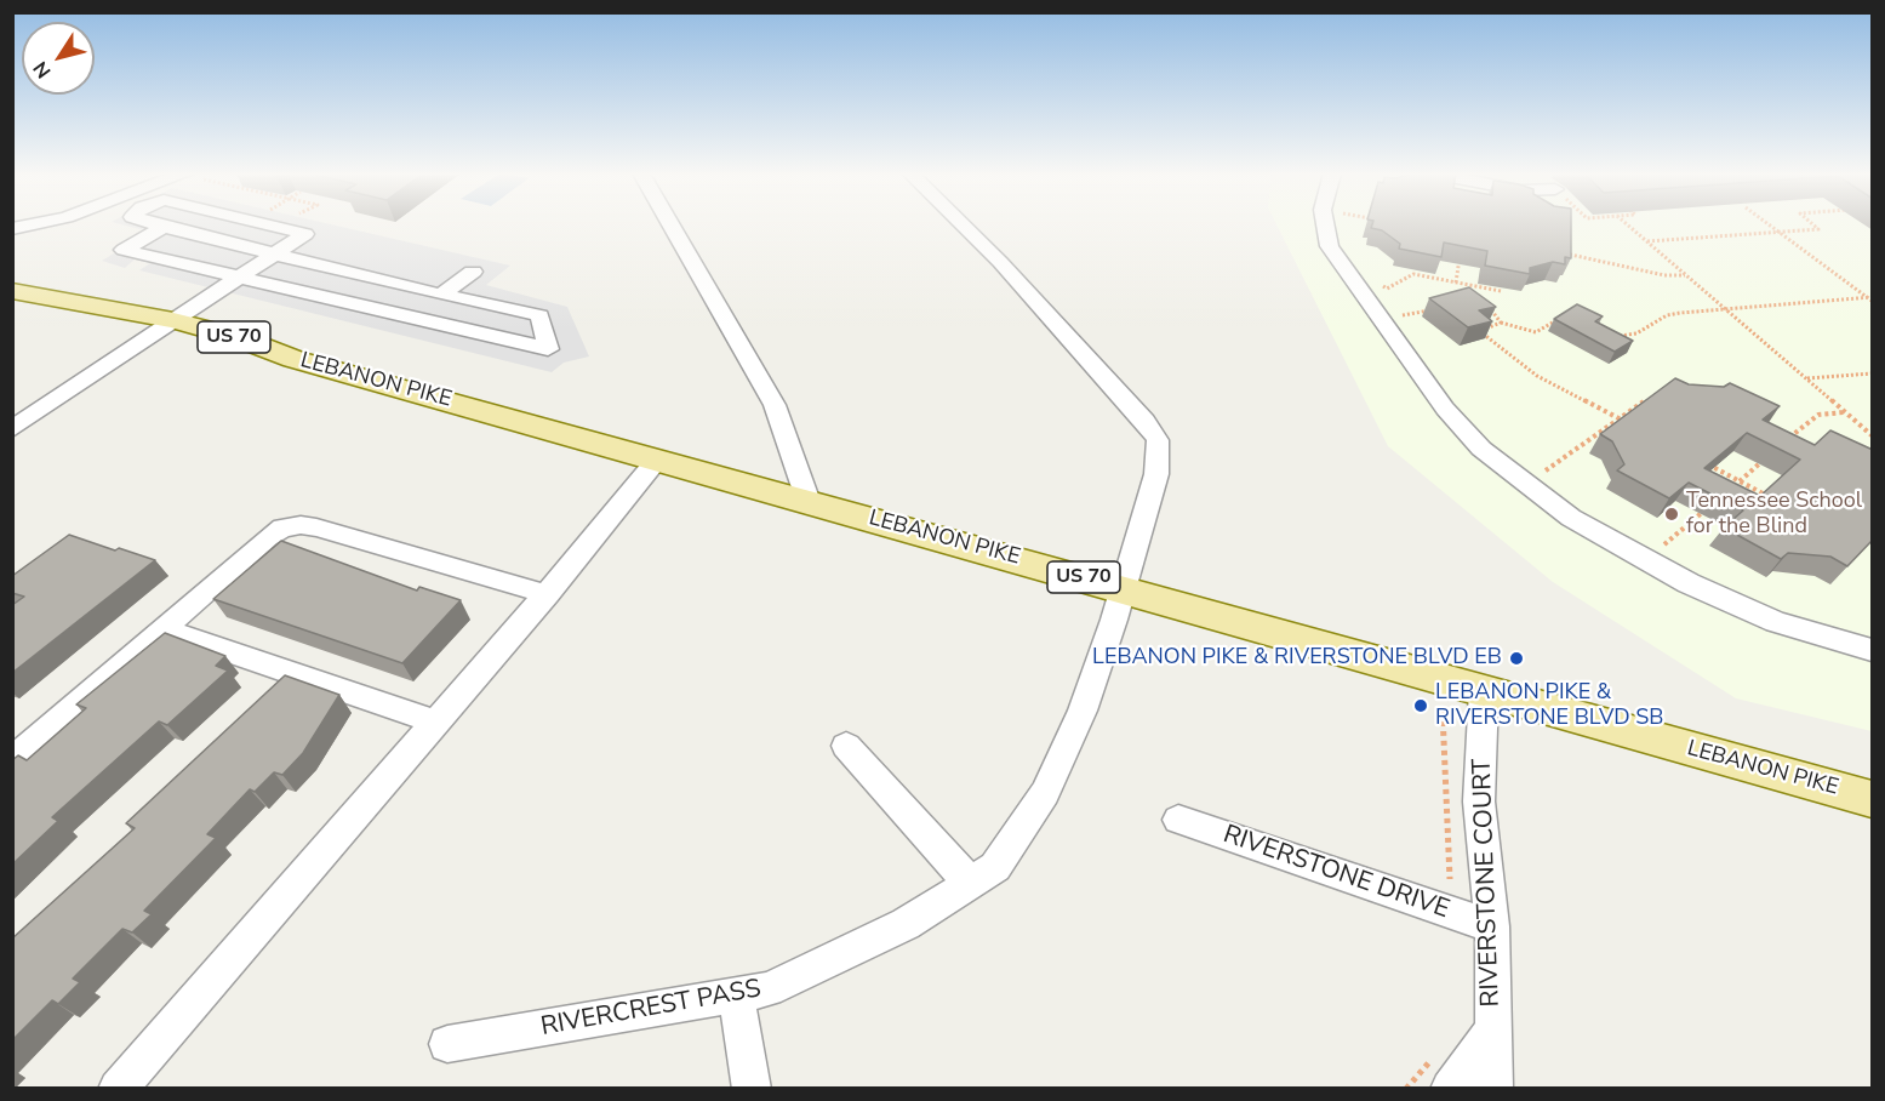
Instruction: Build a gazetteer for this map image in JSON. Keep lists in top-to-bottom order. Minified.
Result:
{"streets":{"main road":["US 70","LEBANON PIKE"],"street":["RIVERSTONE DRIVE","RIVERSTONE COURT","RIVERCREST PASS"]},"crossings":[["LEBANON PIKE","RIVERSTONE COURT"],["LEBANON PIKE","RIVERCREST PASS"],["RIVERSTONE DRIVE","RIVERSTONE COURT"]],"places":["Tennessee School for the Blind","LEBANON PIKE & RIVERSTONE BLVD EB","LEBANON PIKE & RIVERSTONE BLVD SB"],"north":"bottom left"}
